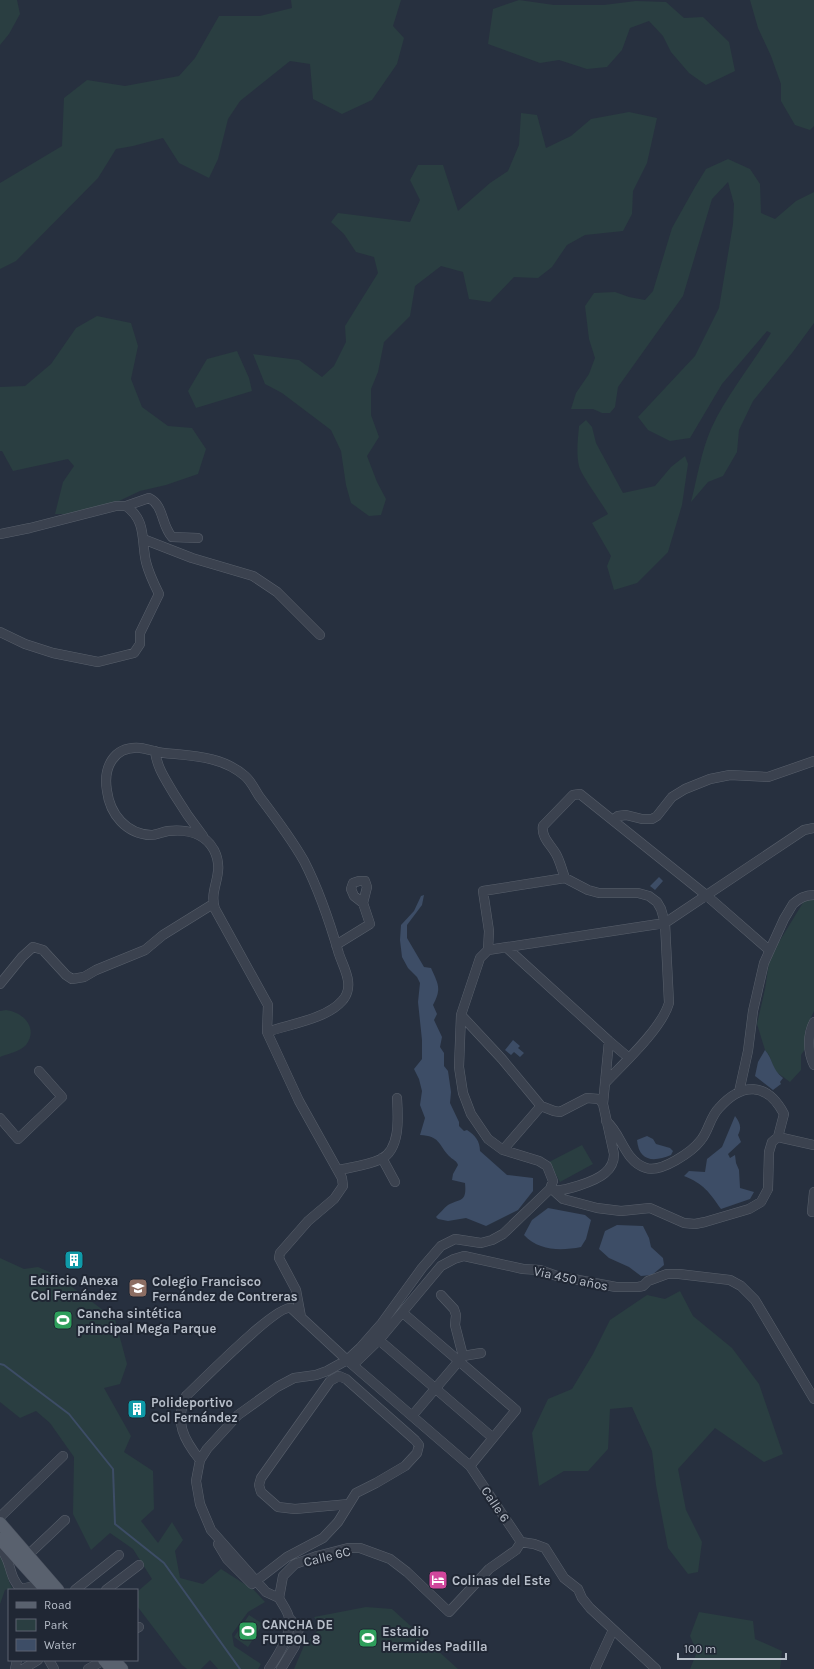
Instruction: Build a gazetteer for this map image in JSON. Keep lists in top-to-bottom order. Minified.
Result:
{"streets":{"street":["Via 450 años","Calle 6","Calle 6C"]},"crossings":[["Via 450 años","Calle 6"],["Calle 6","Calle 6C"]],"places":{"building":["Edificio Anexa Col Fernández","Polideportivo Col Fernández"],"school or university":["Colegio Francisco Fernández de Contreras"],"sports":["Cancha sintética principal Mega Parque","CANCHA DE FUTBOL 8","Estadio Hermides Padilla"],"hotel":["Colinas del Este"]},"legend":["Road","Park","Water"],"scale_bar":"100 m"}
